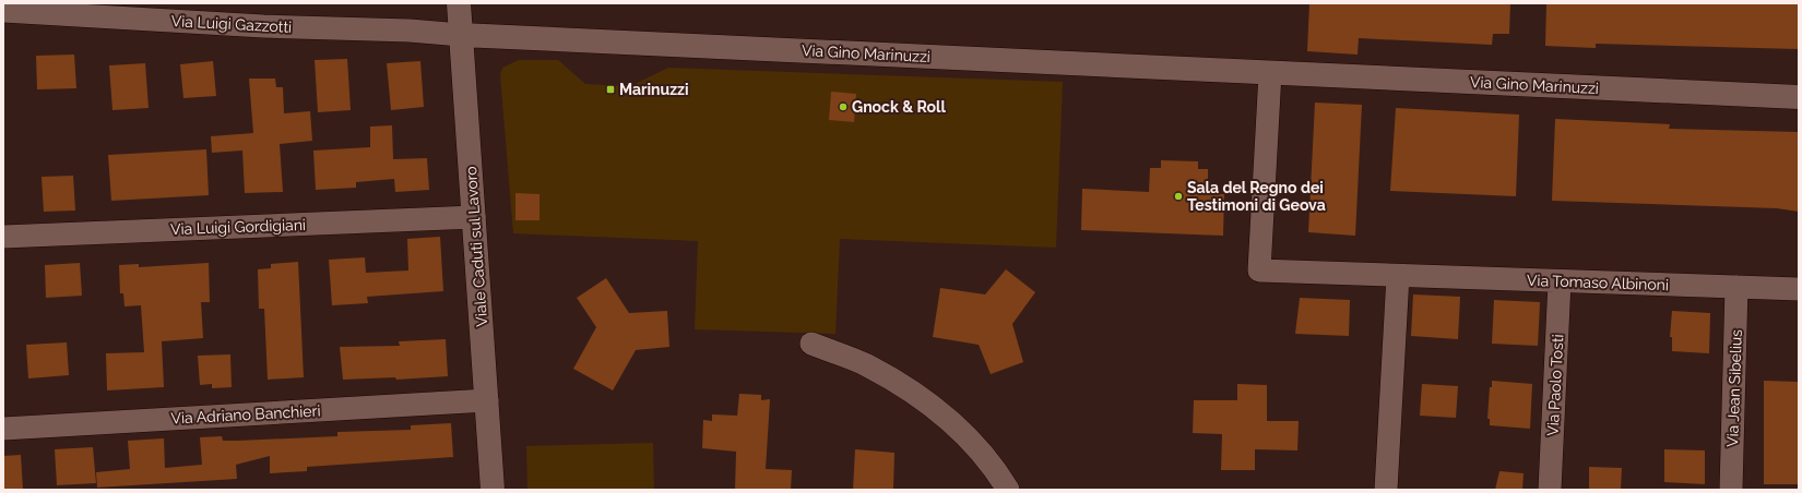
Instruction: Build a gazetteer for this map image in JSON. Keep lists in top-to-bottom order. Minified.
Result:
{"streets":{"street":["Via Luigi Gazzotti","Via Gino Marinuzzi","Via Luigi Gordigiani","Viale Caduti sul Lavoro","Via Tomaso Albinoni","Via Paolo Tosti","Via Jean Sibelius","Via Adriano Banchieri"]},"crossings":[["Via Luigi Gazzotti","Via Gino Marinuzzi"],["Via Luigi Gazzotti","Viale Caduti sul Lavoro"],["Via Gino Marinuzzi","Viale Caduti sul Lavoro"],["Via Gino Marinuzzi","Via Tomaso Albinoni"],["Via Luigi Gordigiani","Viale Caduti sul Lavoro"],["Viale Caduti sul Lavoro","Via Adriano Banchieri"],["Via Tomaso Albinoni","Via Paolo Tosti"],["Via Tomaso Albinoni","Via Jean Sibelius"]],"places":{"transit":["Marinuzzi"],"other":["Gnock & Roll","Sala del Regno dei Testimoni di Geova"]}}
